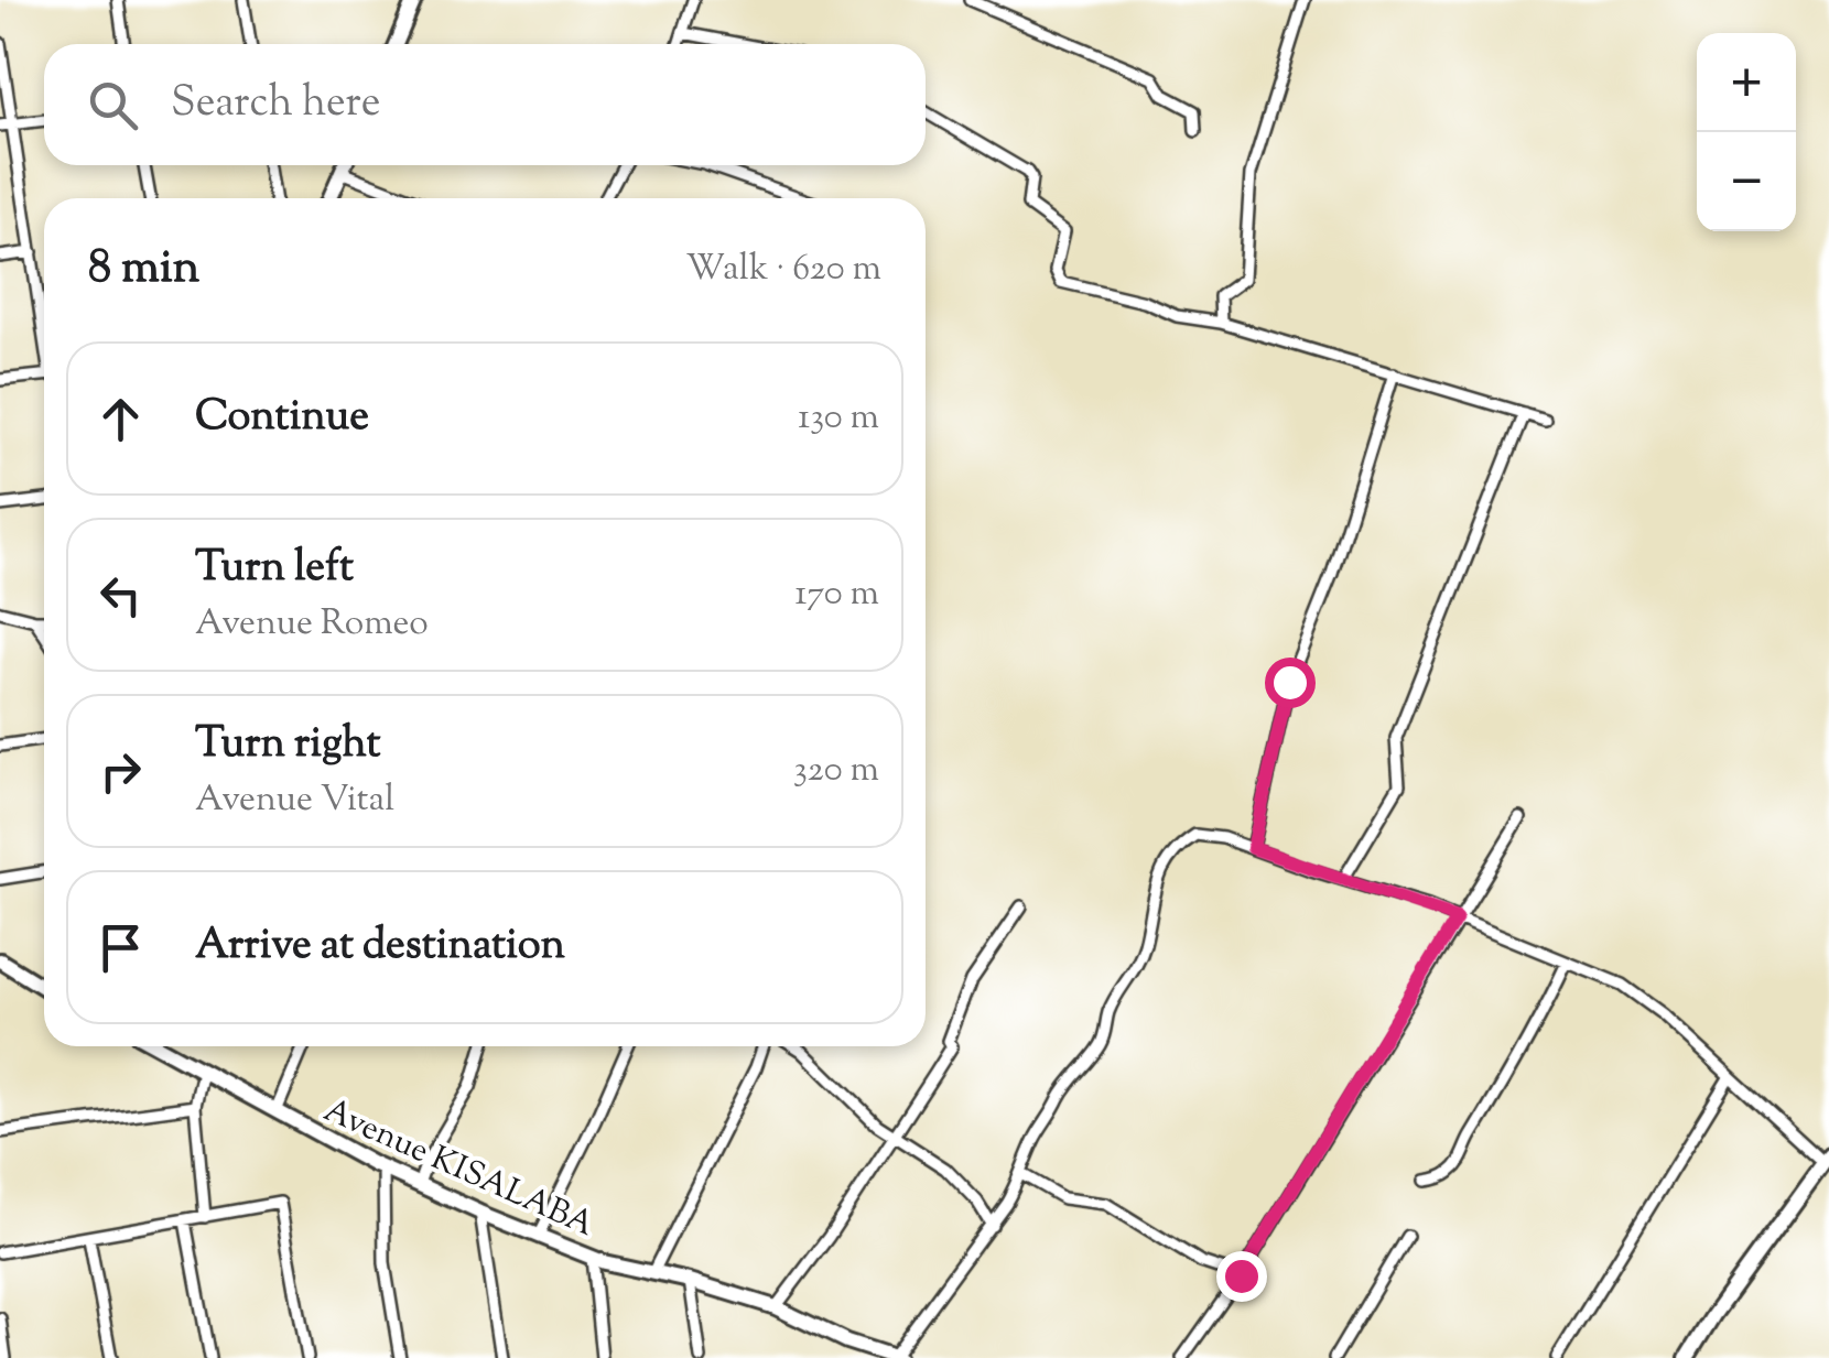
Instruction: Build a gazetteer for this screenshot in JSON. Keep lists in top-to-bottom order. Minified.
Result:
{"streets":{"street":["Avenue KISALABA"]},"page":{"map_buttons":["+","−"],"search":"Search here","heading":["8 min","Walk · 620 m"],"list":[["Continue","130 m"],["Turn left","Avenue Romeo","170 m"],["Turn right","Avenue Vital","320 m"],"Arrive at destination"]}}
